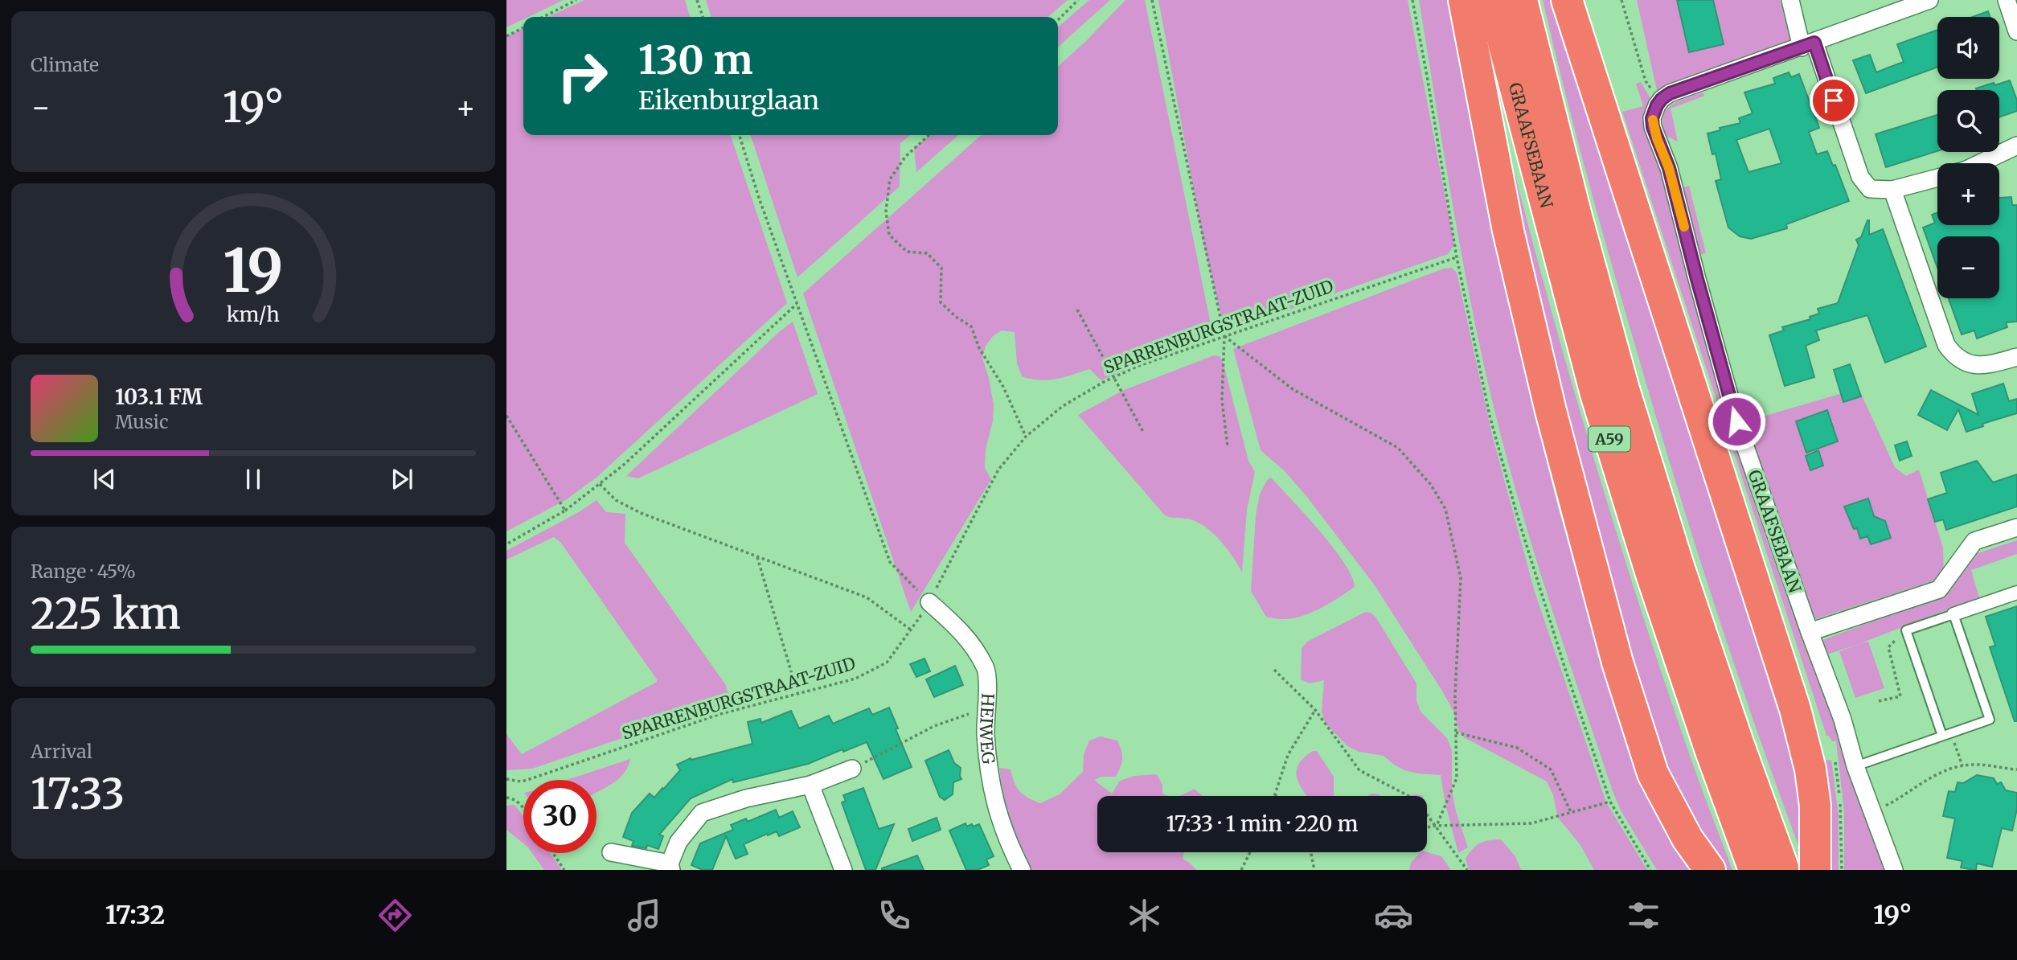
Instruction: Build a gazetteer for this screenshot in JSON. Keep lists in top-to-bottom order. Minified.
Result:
{"streets":{"highway":["GRAAFSEBAAN","A59"],"street":["HEIWEG"],"path":["SPARRENBURGSTRAAT-ZUID"]},"crossings":[["SPARRENBURGSTRAAT-ZUID","HEIWEG"]],"page":{"tile":["Climate",["Range · 45%","225 km"],["Arrival","17:33"]],"map_buttons":["+","−"],"turn":["130 m","Eikenburglaan"],"heat":["−","19°","+"],"song":["103.1 FM","Music"],"limit":"30","trip":"17:33 · 1 min · 220 m","tabs":["17:32","19°"],"gauge":["19","km/h"]}}
